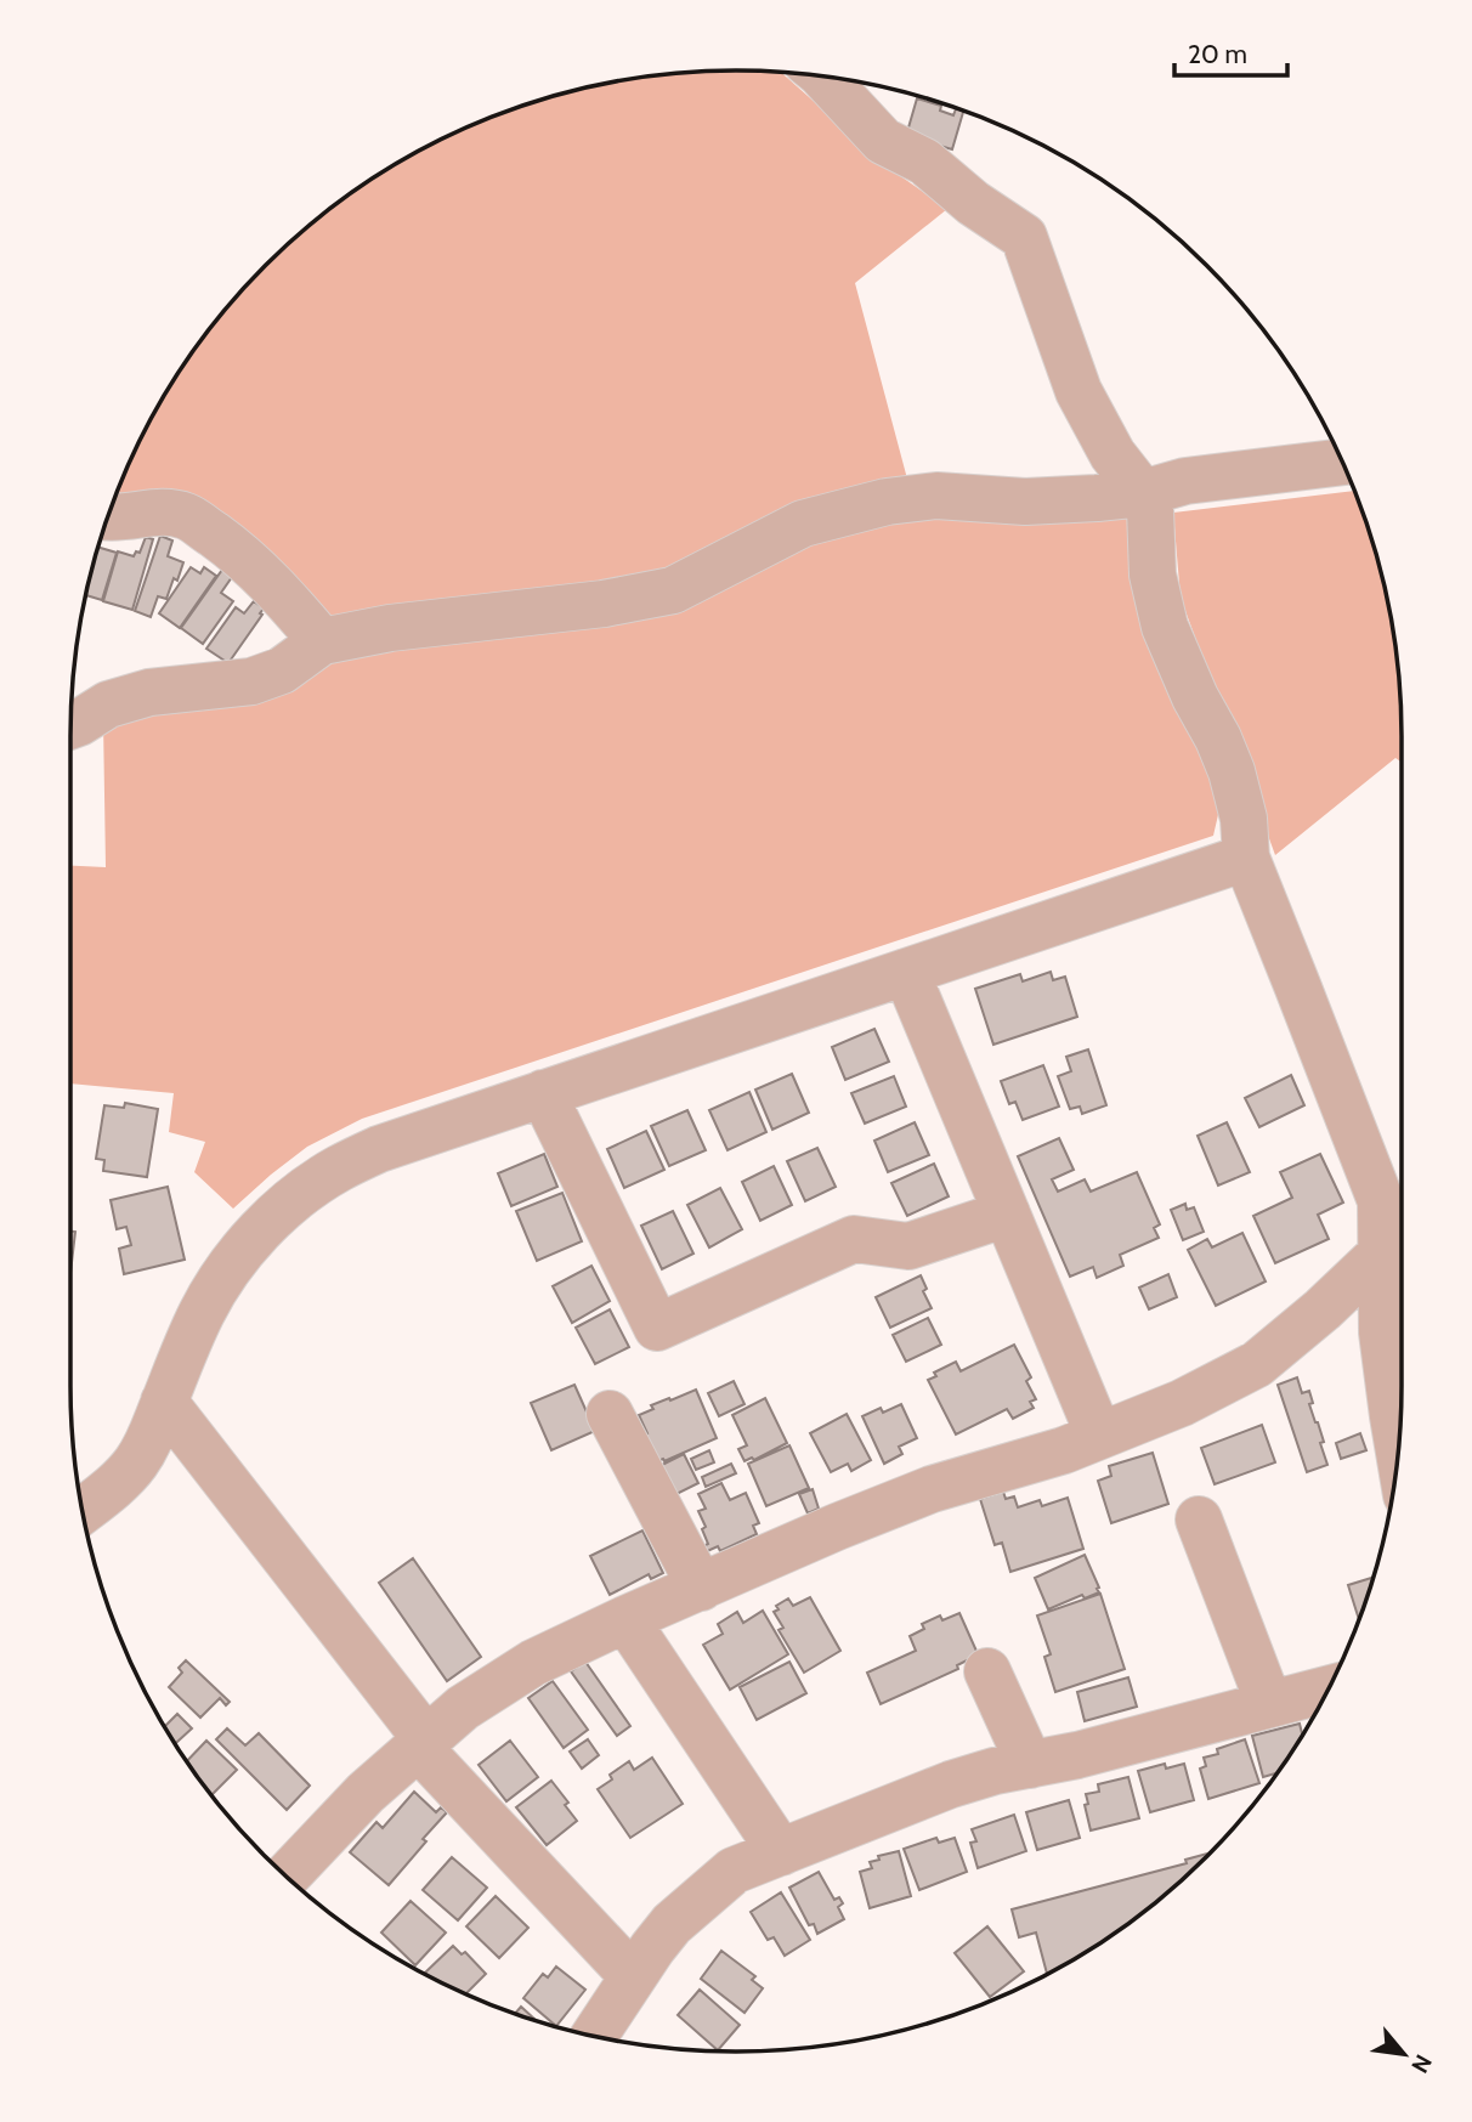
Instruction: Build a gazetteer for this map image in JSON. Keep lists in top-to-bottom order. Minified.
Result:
{"scale_bar":"20 m","north":"bottom right"}
